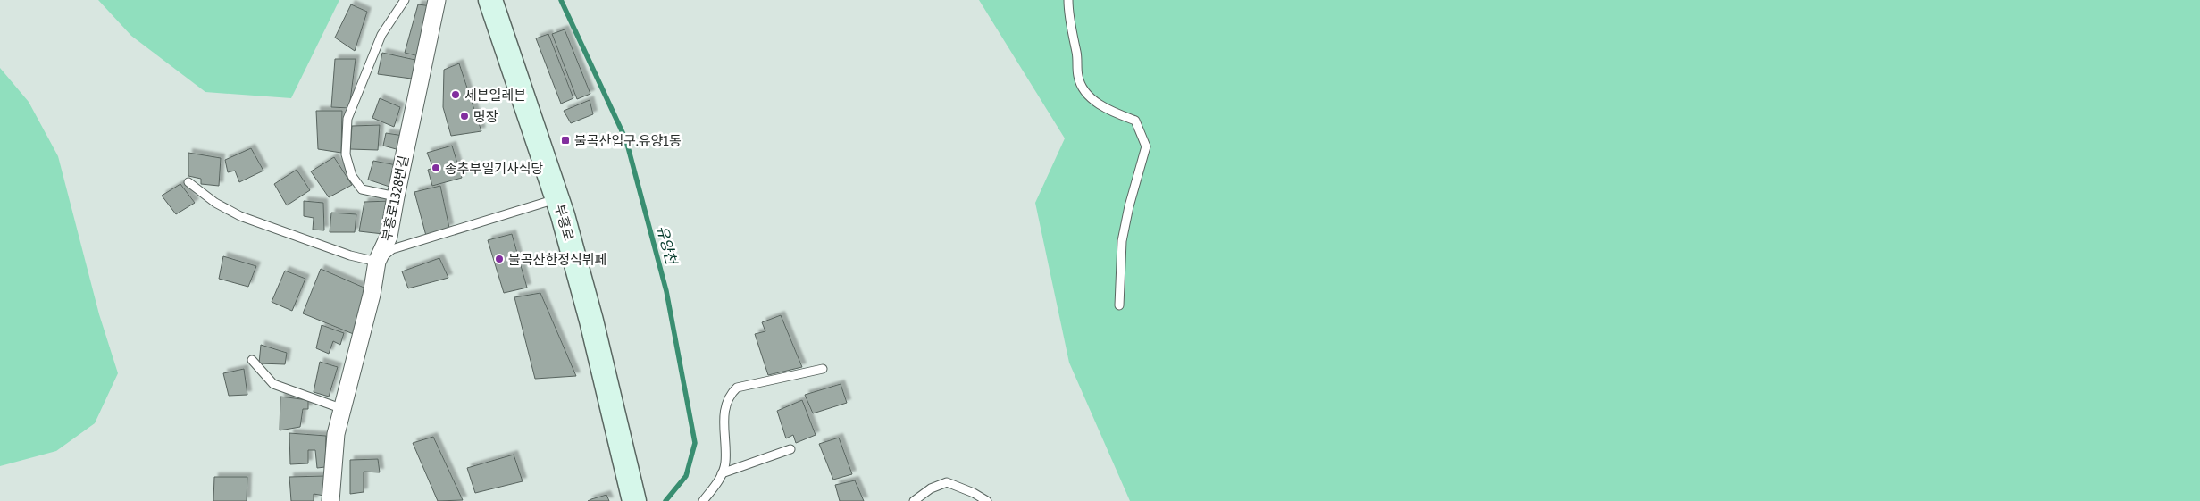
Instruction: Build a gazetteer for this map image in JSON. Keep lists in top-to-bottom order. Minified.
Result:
{"streets":{"main road":["부흥로"],"street":["부흥로1328번길"]},"water":["유양천"],"places":{"other":["세븐일레븐","명장","송추부일기사식당","불곡산한정식뷔페"],"transit":["불곡산입구.유양1동"]}}
